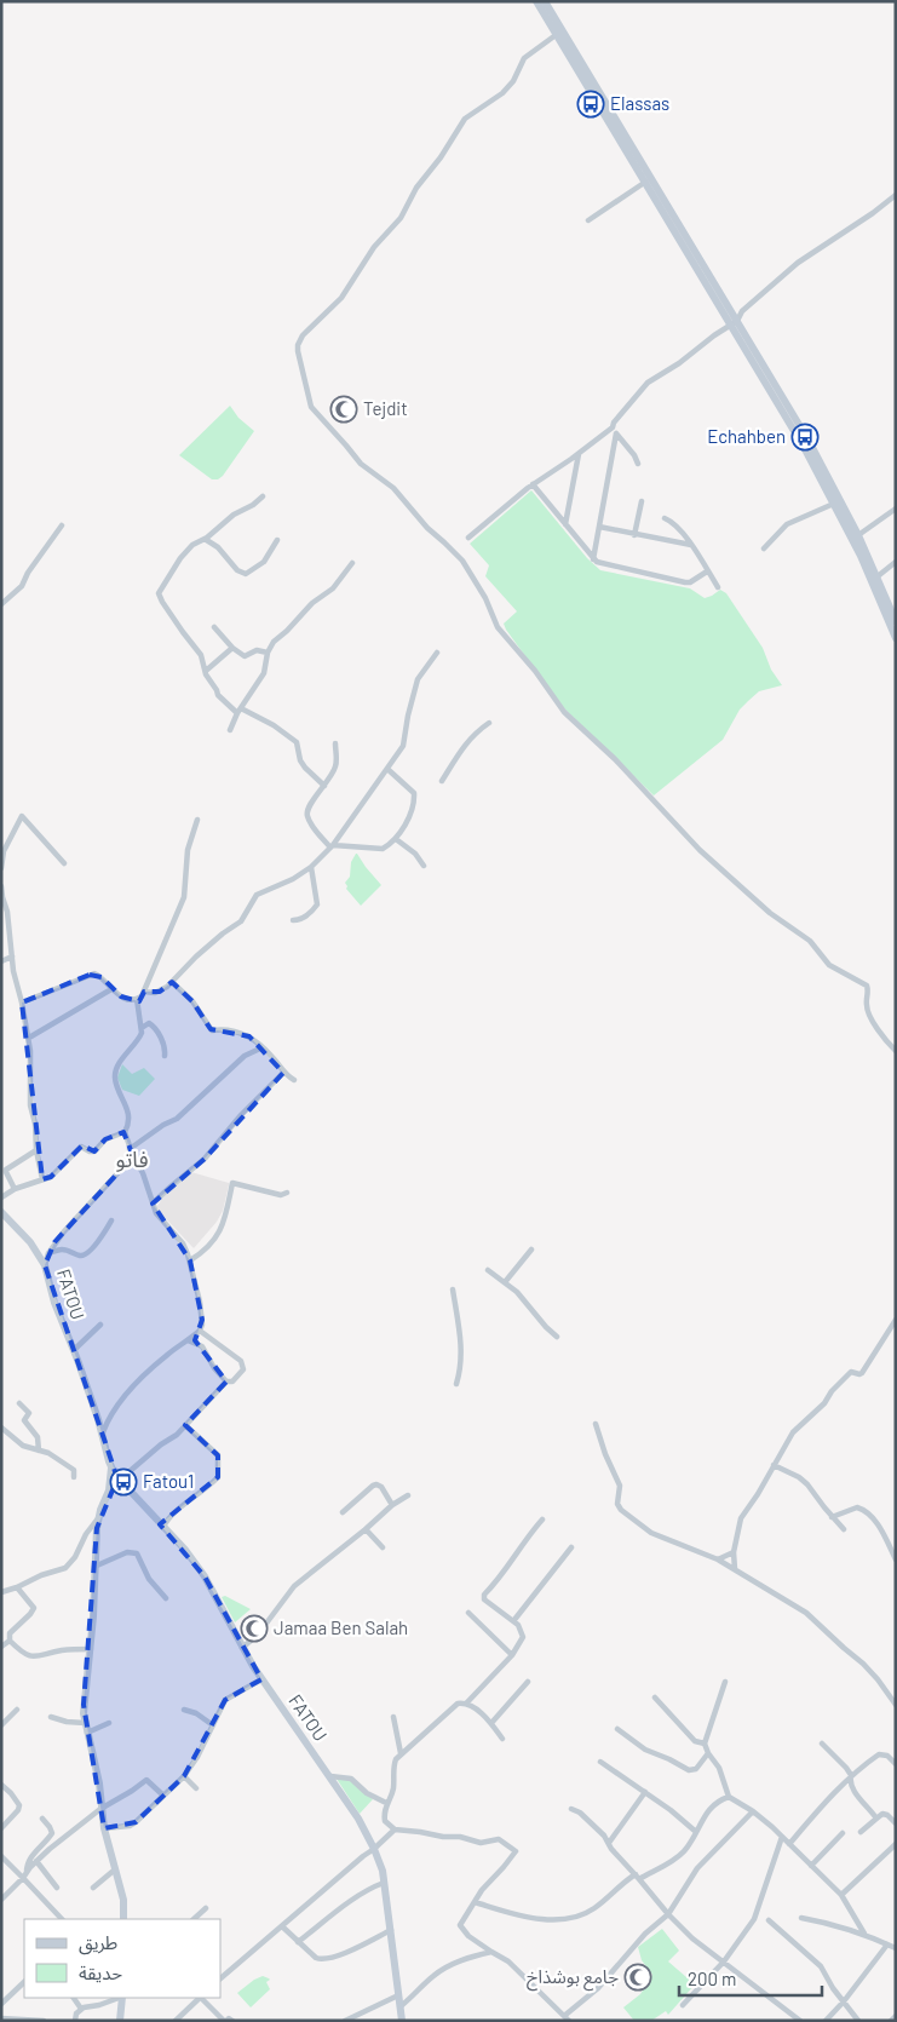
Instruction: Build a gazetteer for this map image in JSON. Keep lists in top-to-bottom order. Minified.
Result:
{"streets":{"street":["FATOU"]},"districts":["فاتو"],"places":{"bus stop":["Elassas","Echahben","Fatou1"],"mosque":["Tejdit","Jamaa Ben Salah","جامع بوشذاخ"]},"legend":["طريق","حديقة"],"scale_bar":"200 m"}
